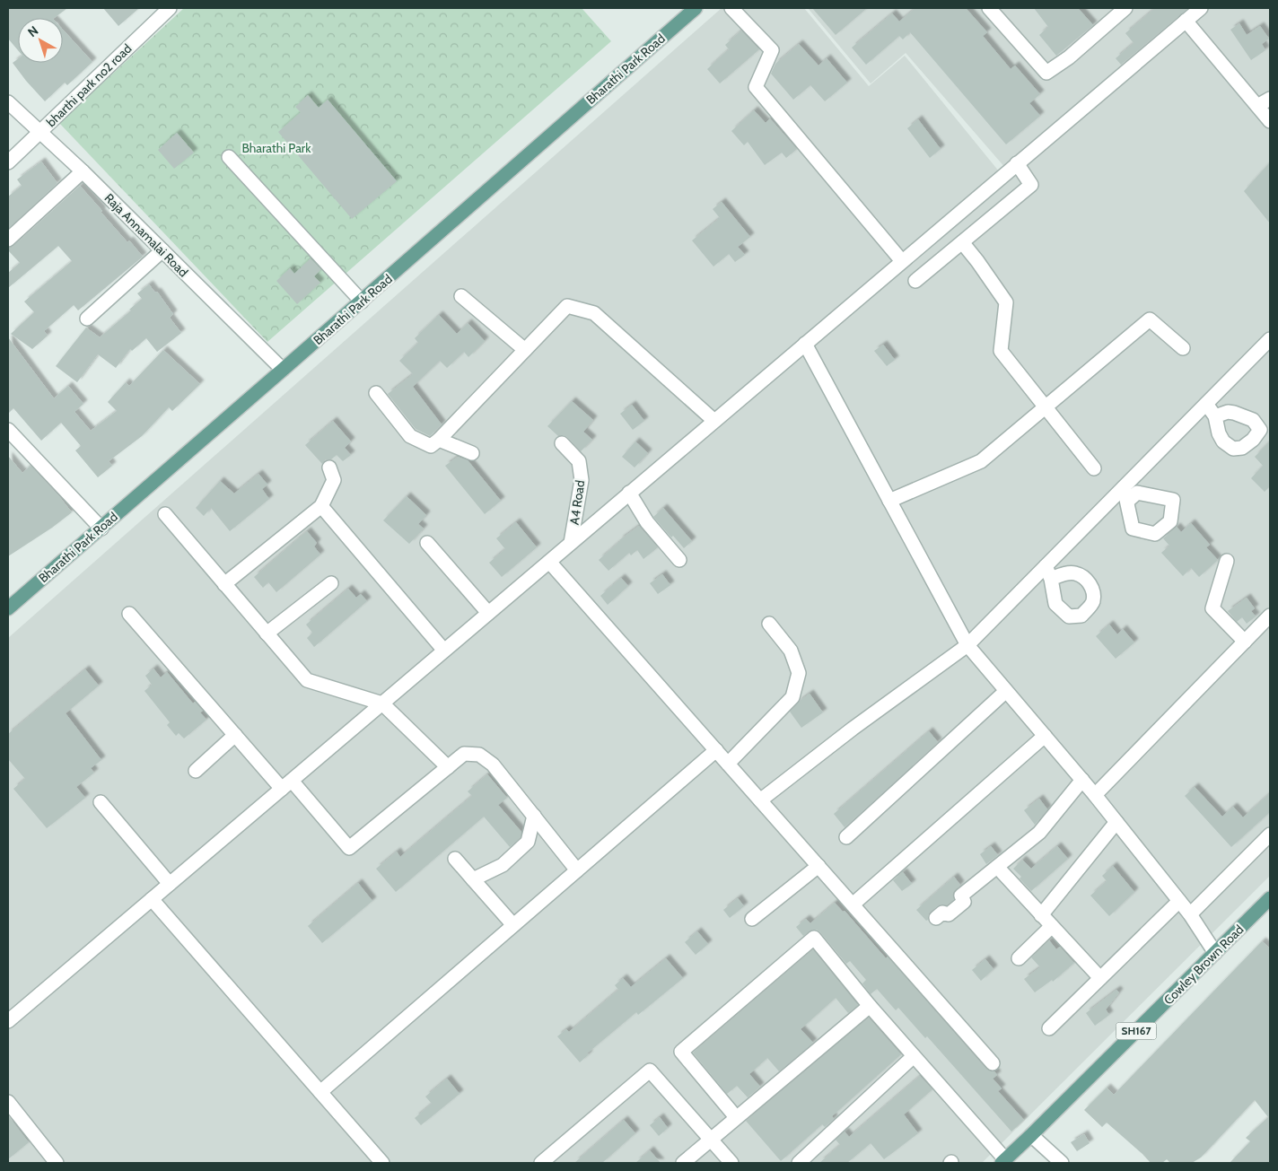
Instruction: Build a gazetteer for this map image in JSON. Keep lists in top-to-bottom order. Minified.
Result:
{"streets":{"main road":["Bharathi Park Road","Cowley Brown Road","SH167"],"street":["bharthi park no2 road","Raja Annamalai Road","A4 Road"]},"crossings":[["Bharathi Park Road","Raja Annamalai Road"],["bharthi park no2 road","Raja Annamalai Road"]],"parks":["Bharathi Park"],"north":"top left"}
